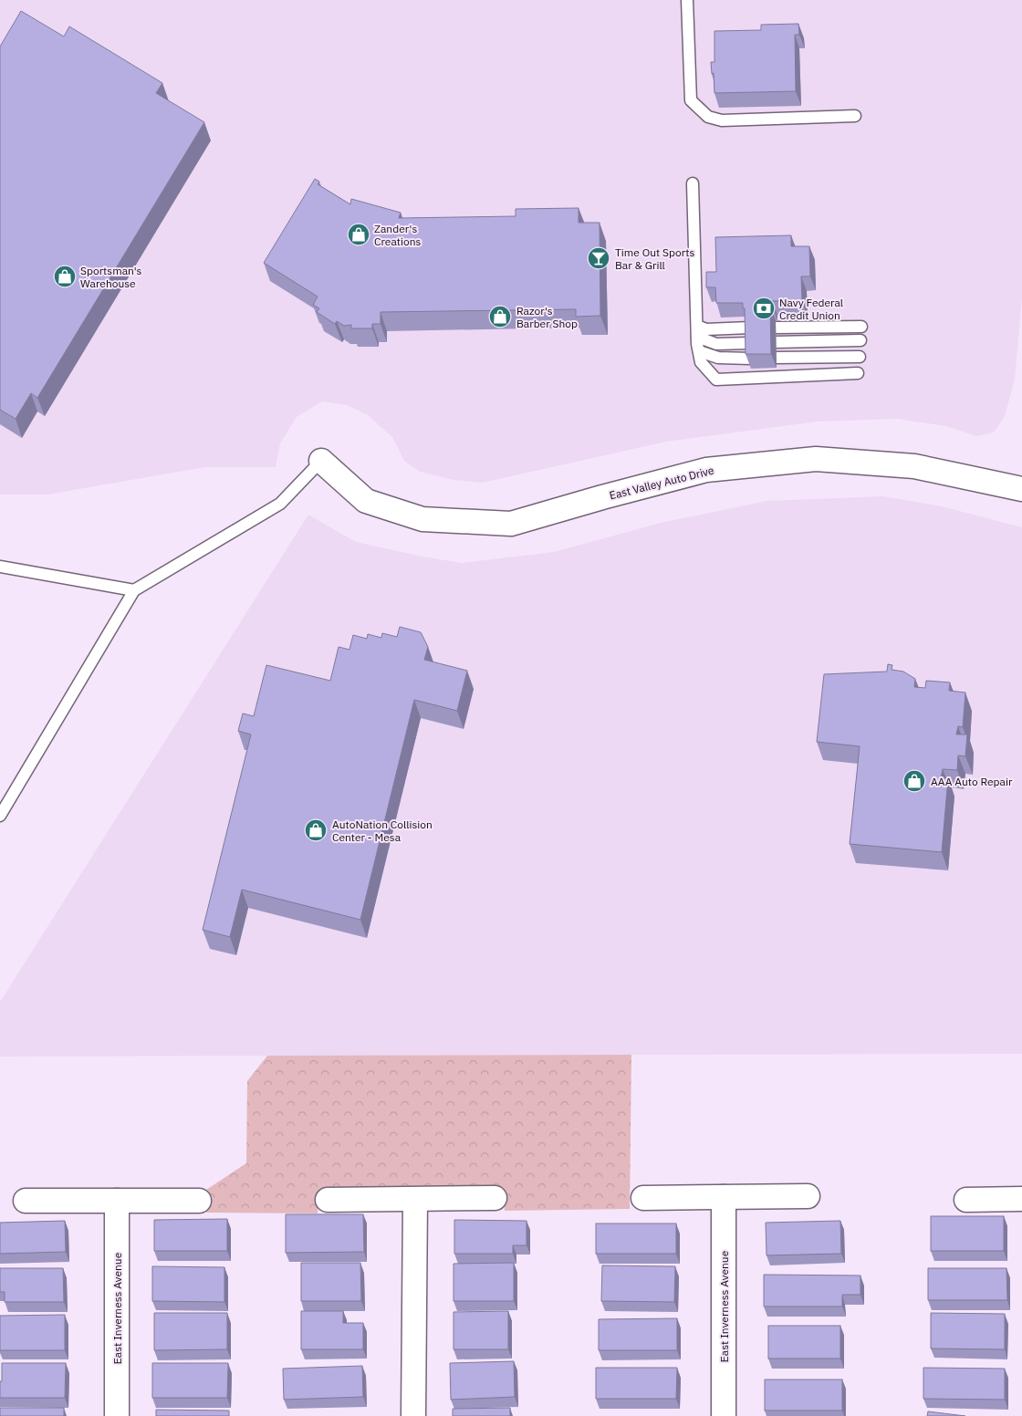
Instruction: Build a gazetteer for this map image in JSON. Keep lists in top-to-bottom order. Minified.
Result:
{"streets":{"street":["East Valley Auto Drive","East Inverness Avenue"]},"places":{"shop":["Zander's Creations","Sportsman's Warehouse","Razor's Barber Shop","AAA Auto Repair","AutoNation Collision Center - Mesa"],"bar":["Time Out Sports Bar & Grill"],"bank":["Navy Federal Credit Union"]}}
